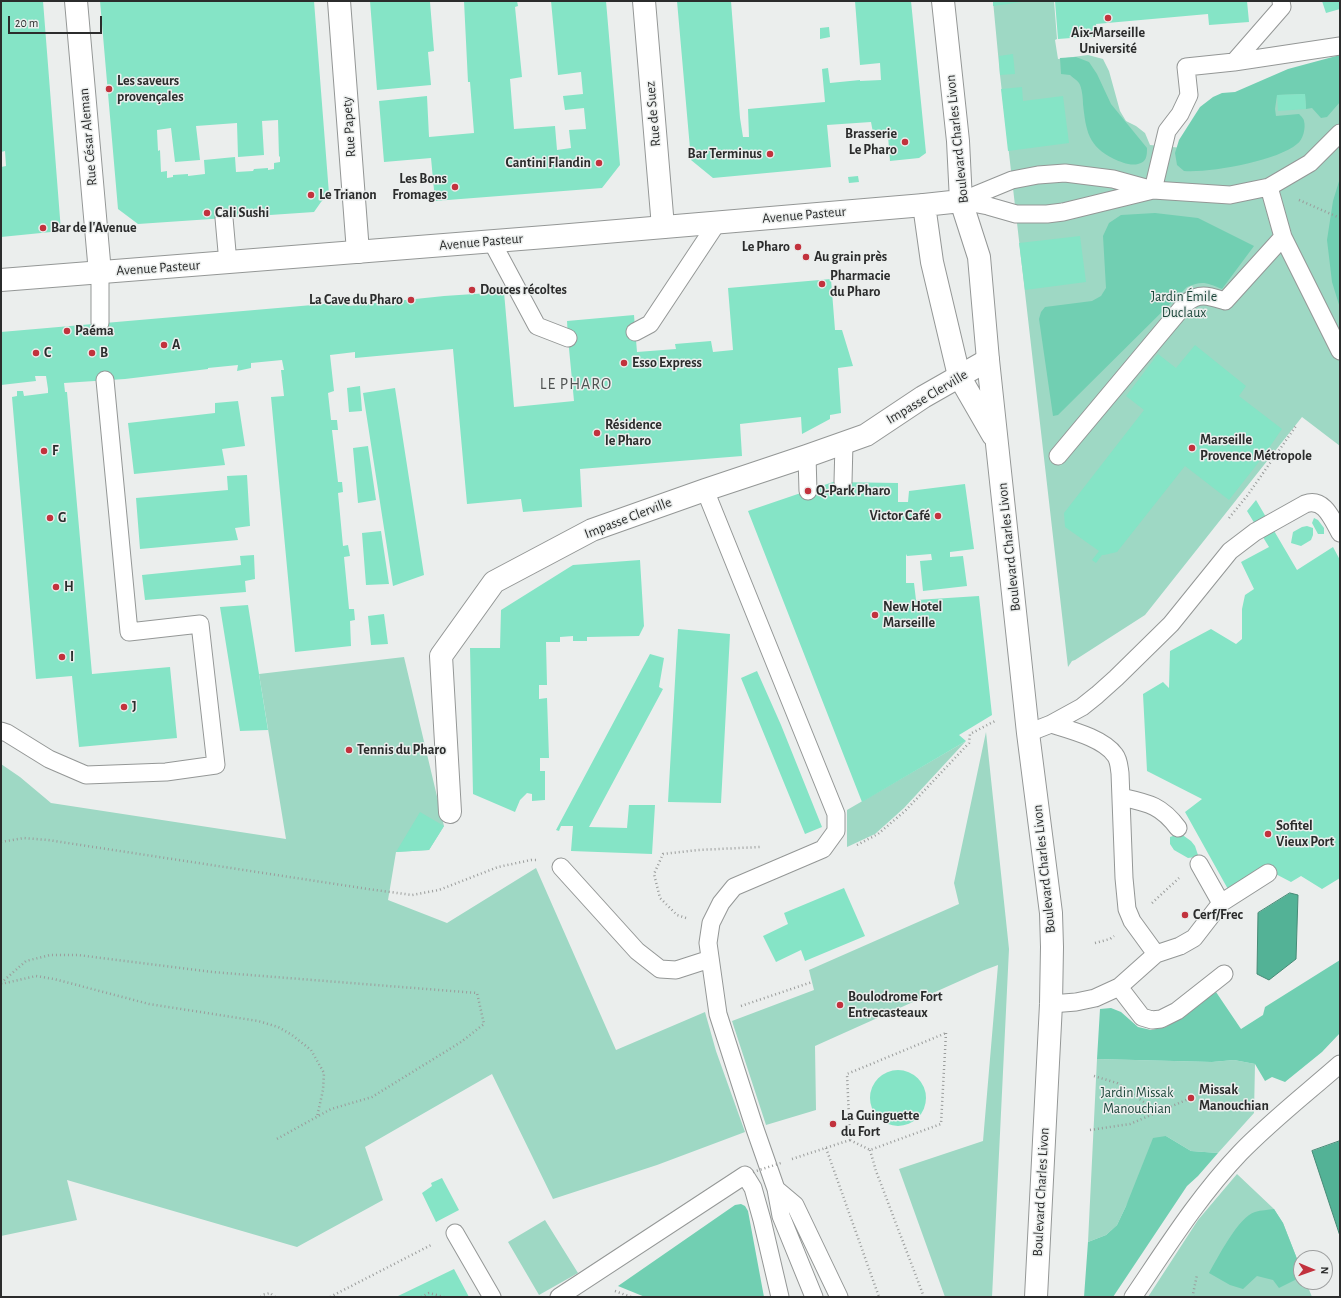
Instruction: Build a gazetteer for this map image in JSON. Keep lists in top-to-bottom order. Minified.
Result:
{"streets":{"street":["Rue de Suez","Rue Papety","Rue César Aleman","Boulevard Charles Livon","Avenue Pasteur","Impasse Clerville"]},"crossings":[["Rue de Suez","Avenue Pasteur"],["Rue Papety","Avenue Pasteur"],["Rue César Aleman","Avenue Pasteur"],["Boulevard Charles Livon","Avenue Pasteur"],["Boulevard Charles Livon","Impasse Clerville"]],"districts":["LE PHARO"],"parks":["Jardin Émile Duclaux","Jardin Missak Manouchian"],"places":["Aix-Marseille Université","Les saveurs provençales","Brasserie Le Pharo","Bar Terminus","Cantini Flandin","Les Bons Fromages","Le Trianon","Cali Sushi","Bar de l'Avenue","Le Pharo","Au grain près","Pharmacie du Pharo","Douces récoltes","La Cave du Pharo","Paéma","A","C","B","Esso Express","Résidence le Pharo","Marseille Provence Métropole","F","Q-Park Pharo","Victor Café","G","H","New Hotel Marseille","I","J","Tennis du Pharo","Sofitel Vieux Port","Cerf/Frec","Boulodrome Fort Entrecasteaux","Missak Manouchian","La Guinguette du Fort"],"scale_bar":"20 m","north":"right"}
